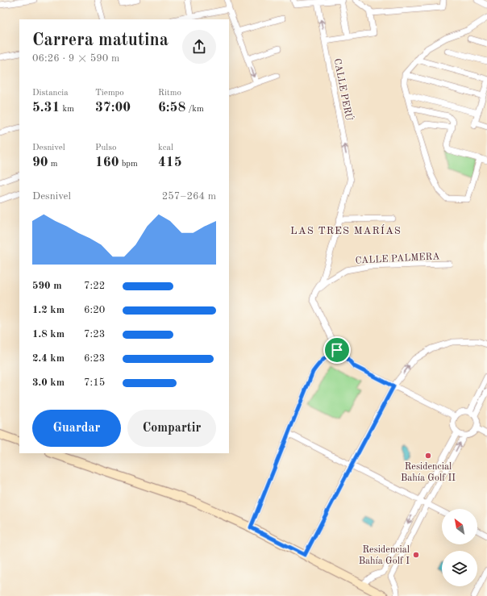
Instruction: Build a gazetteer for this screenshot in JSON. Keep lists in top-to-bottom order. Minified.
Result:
{"streets":{"street":["CALLE PERÚ","CALLE PALMERA"]},"one_way":["CALLE PERÚ"],"districts":["LAS TRES MARÍAS"],"places":["Residencial Bahía Golf II","Residencial Bahía Golf I"],"north":"top left","page":{"heading":["Carrera matutina","06:26 · 9 × 590 m"],"stats":[["Distancia","5.31 km"],["Tiempo","37:00"],["Ritmo","6:58 /km"],["Desnivel","90 m"],["Pulso","160 bpm"],["kcal","415"]],"chart":["Desnivel","257–264 m"],"list":[{"name":"590 m","note":"7:22"},{"name":"1.2 km","note":"6:20"},{"name":"1.8 km","note":"7:23"},{"name":"2.4 km","note":"6:23"},{"name":"3.0 km","note":"7:15"}],"buttons":["Guardar","Compartir"]}}
